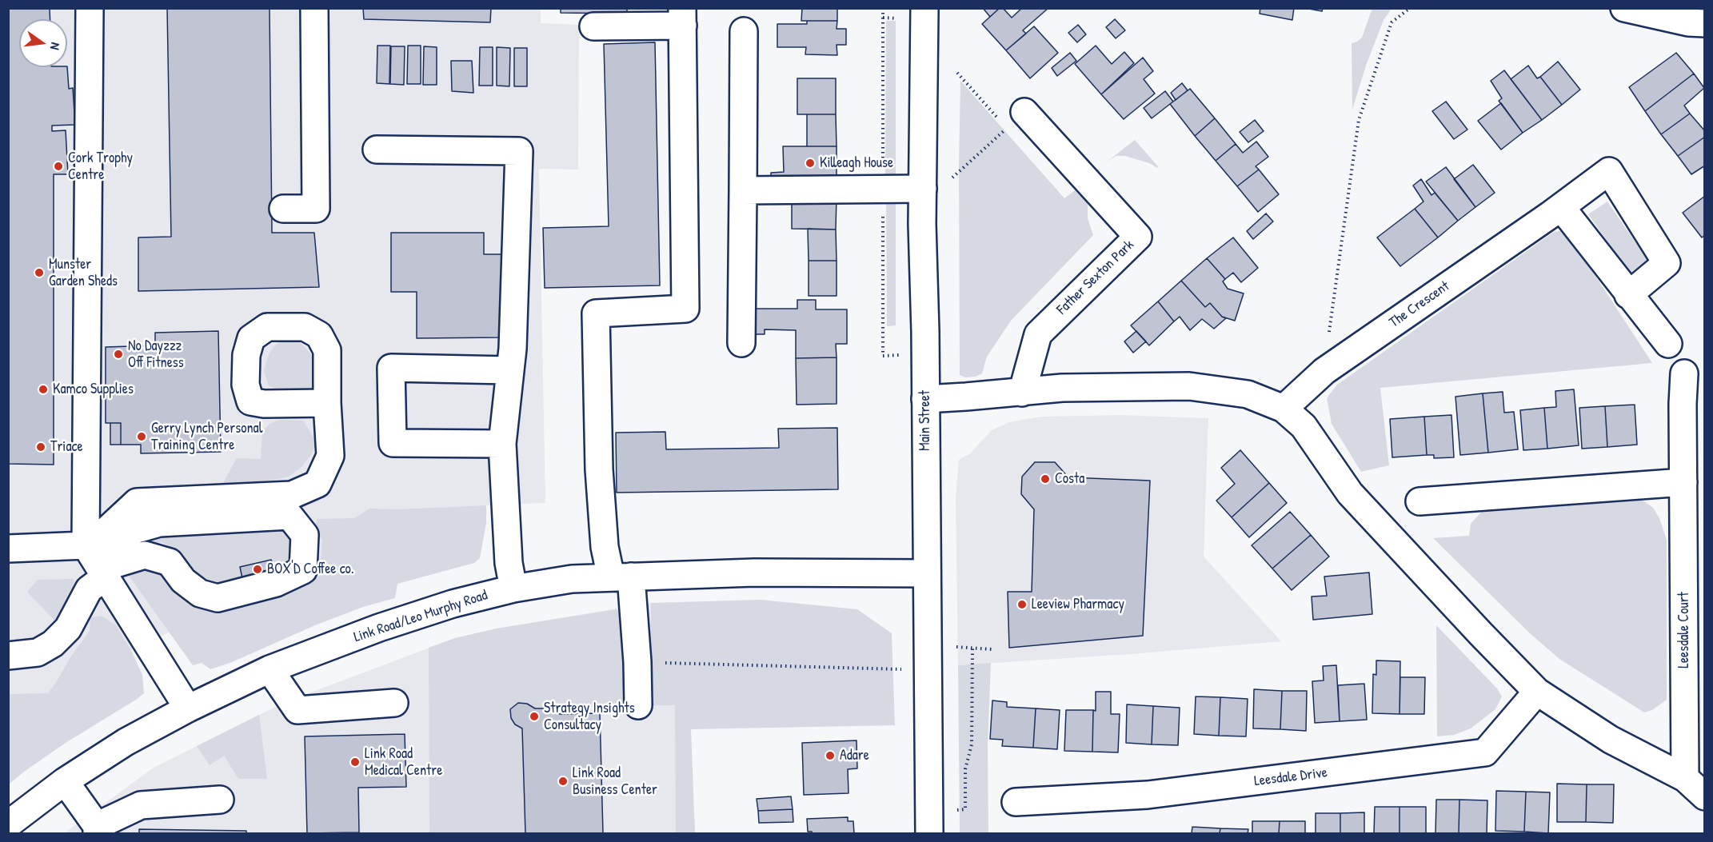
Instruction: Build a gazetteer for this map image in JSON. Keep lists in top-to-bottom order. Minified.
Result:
{"streets":{"street":["Father Sexton Park","The Crescent","Main Street","Link Road/Leo Murphy Road","Leesdale Court","Leesdale Drive"]},"crossings":[["Main Street","Link Road/Leo Murphy Road"]],"places":["Killeagh House","Cork Trophy Centre","Munster Garden Sheds","No Dayzzz Off Fitness","Kamco Supplies","Gerry Lynch Personal Training Centre","Triace","Costa","BOX'D Coffee co.","Leeview Pharmacy","Strategy Insights Consultacy","Adare","Link Road Medical Centre","Link Road Business Center"],"north":"right"}
